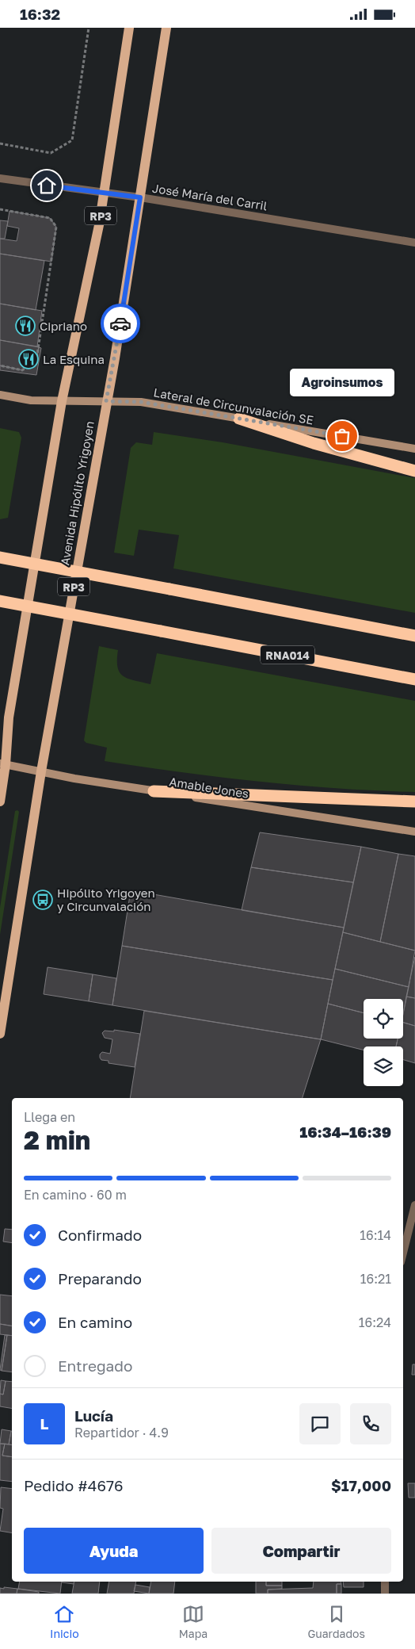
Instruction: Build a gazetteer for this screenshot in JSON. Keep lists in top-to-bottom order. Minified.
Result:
{"streets":{"highway":["RNA014"],"main road":["RP3","Avenida Hipólito Yrigoyen"],"street":["José María del Carril","Lateral de Circunvalación SE","Amable Jones"]},"crossings":[["José María del Carril","RP3"],["José María del Carril","Avenida Hipólito Yrigoyen"],["RP3","Lateral de Circunvalación SE"],["RP3","Amable Jones"],["Lateral de Circunvalación SE","Avenida Hipólito Yrigoyen"],["Avenida Hipólito Yrigoyen","Amable Jones"]],"places":{"restaurant":["Cipriano","La Esquina"],"other":["Agroinsumos"],"bus stop":["Hipólito Yrigoyen y Circunvalación"]},"page":{"status":"16:32","bubble":"Agroinsumos","heading":["2 min","Llega en","16:34–16:39"],"panel":["Lucía","Repartidor · 4.9","Pedido #4676","$17,000"],"bar":"En camino · 60 m","list":[["Confirmado","16:14"],["Preparando","16:21"],["En camino","16:24"],"Entregado"],"round":"L","buttons":["Ayuda","Compartir"],"tabs":["Inicio","Mapa","Guardados"]}}
